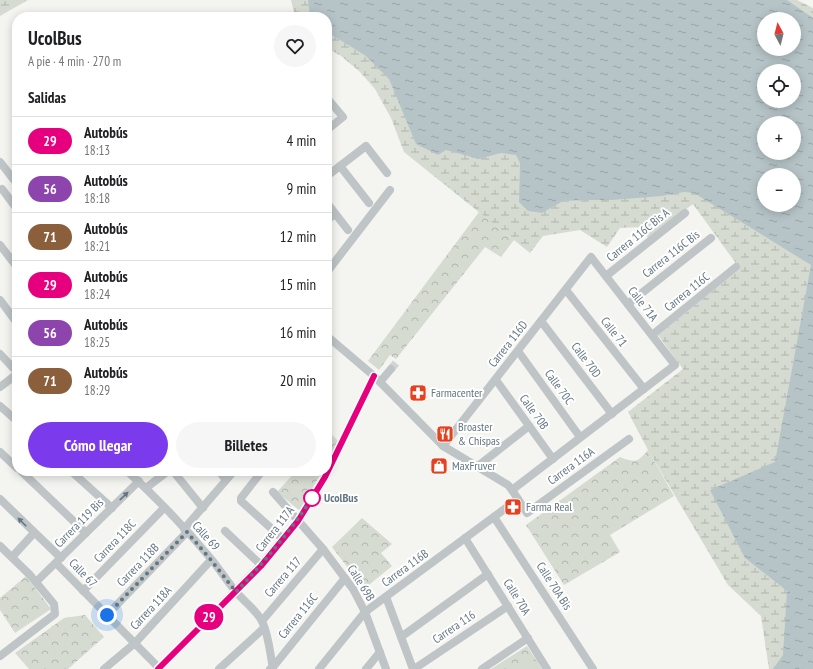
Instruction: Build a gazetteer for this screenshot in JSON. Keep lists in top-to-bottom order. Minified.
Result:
{"streets":{"street":["Carrera 116C Bis A","Carrera 116C Bis","Carrera 116C","Calle 71A","Calle 71","Carrera 116D","Calle 70D","Calle 70C","Calle 70B","Carrera 116A","Carrera 119 Bis","Carrera 117A","Calle 69","Carrera 118C","Carrera 118B","Carrera 116B","Calle 67","Carrera 117","Calle 69B","Calle 70A Bis","Calle 70A","Carrera 118A","Carrera 116"]},"crossings":[["Carrera 116C Bis A","Calle 71A"],["Carrera 116C Bis","Calle 71A"],["Carrera 116C","Calle 71A"],["Carrera 116C","Calle 69B"],["Calle 71A","Calle 71"],["Calle 71A","Carrera 116D"],["Calle 71","Carrera 116D"],["Carrera 116D","Calle 70D"],["Carrera 116D","Calle 70C"],["Carrera 116D","Calle 70B"],["Carrera 116A","Carrera 116B"],["Carrera 119 Bis","Calle 69"],["Carrera 119 Bis","Calle 67"],["Carrera 117A","Calle 69"],["Carrera 117A","Calle 67"],["Carrera 117A","Calle 69B"],["Calle 69","Carrera 118C"],["Calle 69","Carrera 118B"],["Calle 69","Carrera 117"],["Calle 69","Carrera 118A"],["Carrera 118C","Calle 67"],["Carrera 118B","Calle 67"],["Carrera 116B","Calle 69B"],["Carrera 116B","Calle 70A Bis"],["Carrera 116B","Calle 70A"],["Calle 67","Carrera 118A"],["Carrera 117","Calle 69B"],["Calle 70A","Carrera 116"]],"places":{"pharmacy":["Farmacenter","Farma Real"],"restaurant":["Broaster & Chispas"],"shop":["MaxFruver"],"other":["UcolBus"]},"lines":["bus line 29"],"north":"top","page":{"on_map":"29","map_buttons":["+","−"],"heading":[["UcolBus","A pie · 4 min · 270 m"],"Salidas"],"list":[{"mark":"29","name":"Autobús","note":"18:13","value":"4 min"},{"mark":"56","name":"Autobús","note":"18:18","value":"9 min"},{"mark":"71","name":"Autobús","note":"18:21","value":"12 min"},{"mark":"29","name":"Autobús","note":"18:24","value":"15 min"},{"mark":"56","name":"Autobús","note":"18:25","value":"16 min"},{"mark":"71","name":"Autobús","note":"18:29","value":"20 min"}],"buttons":["Cómo llegar","Billetes"]}}
